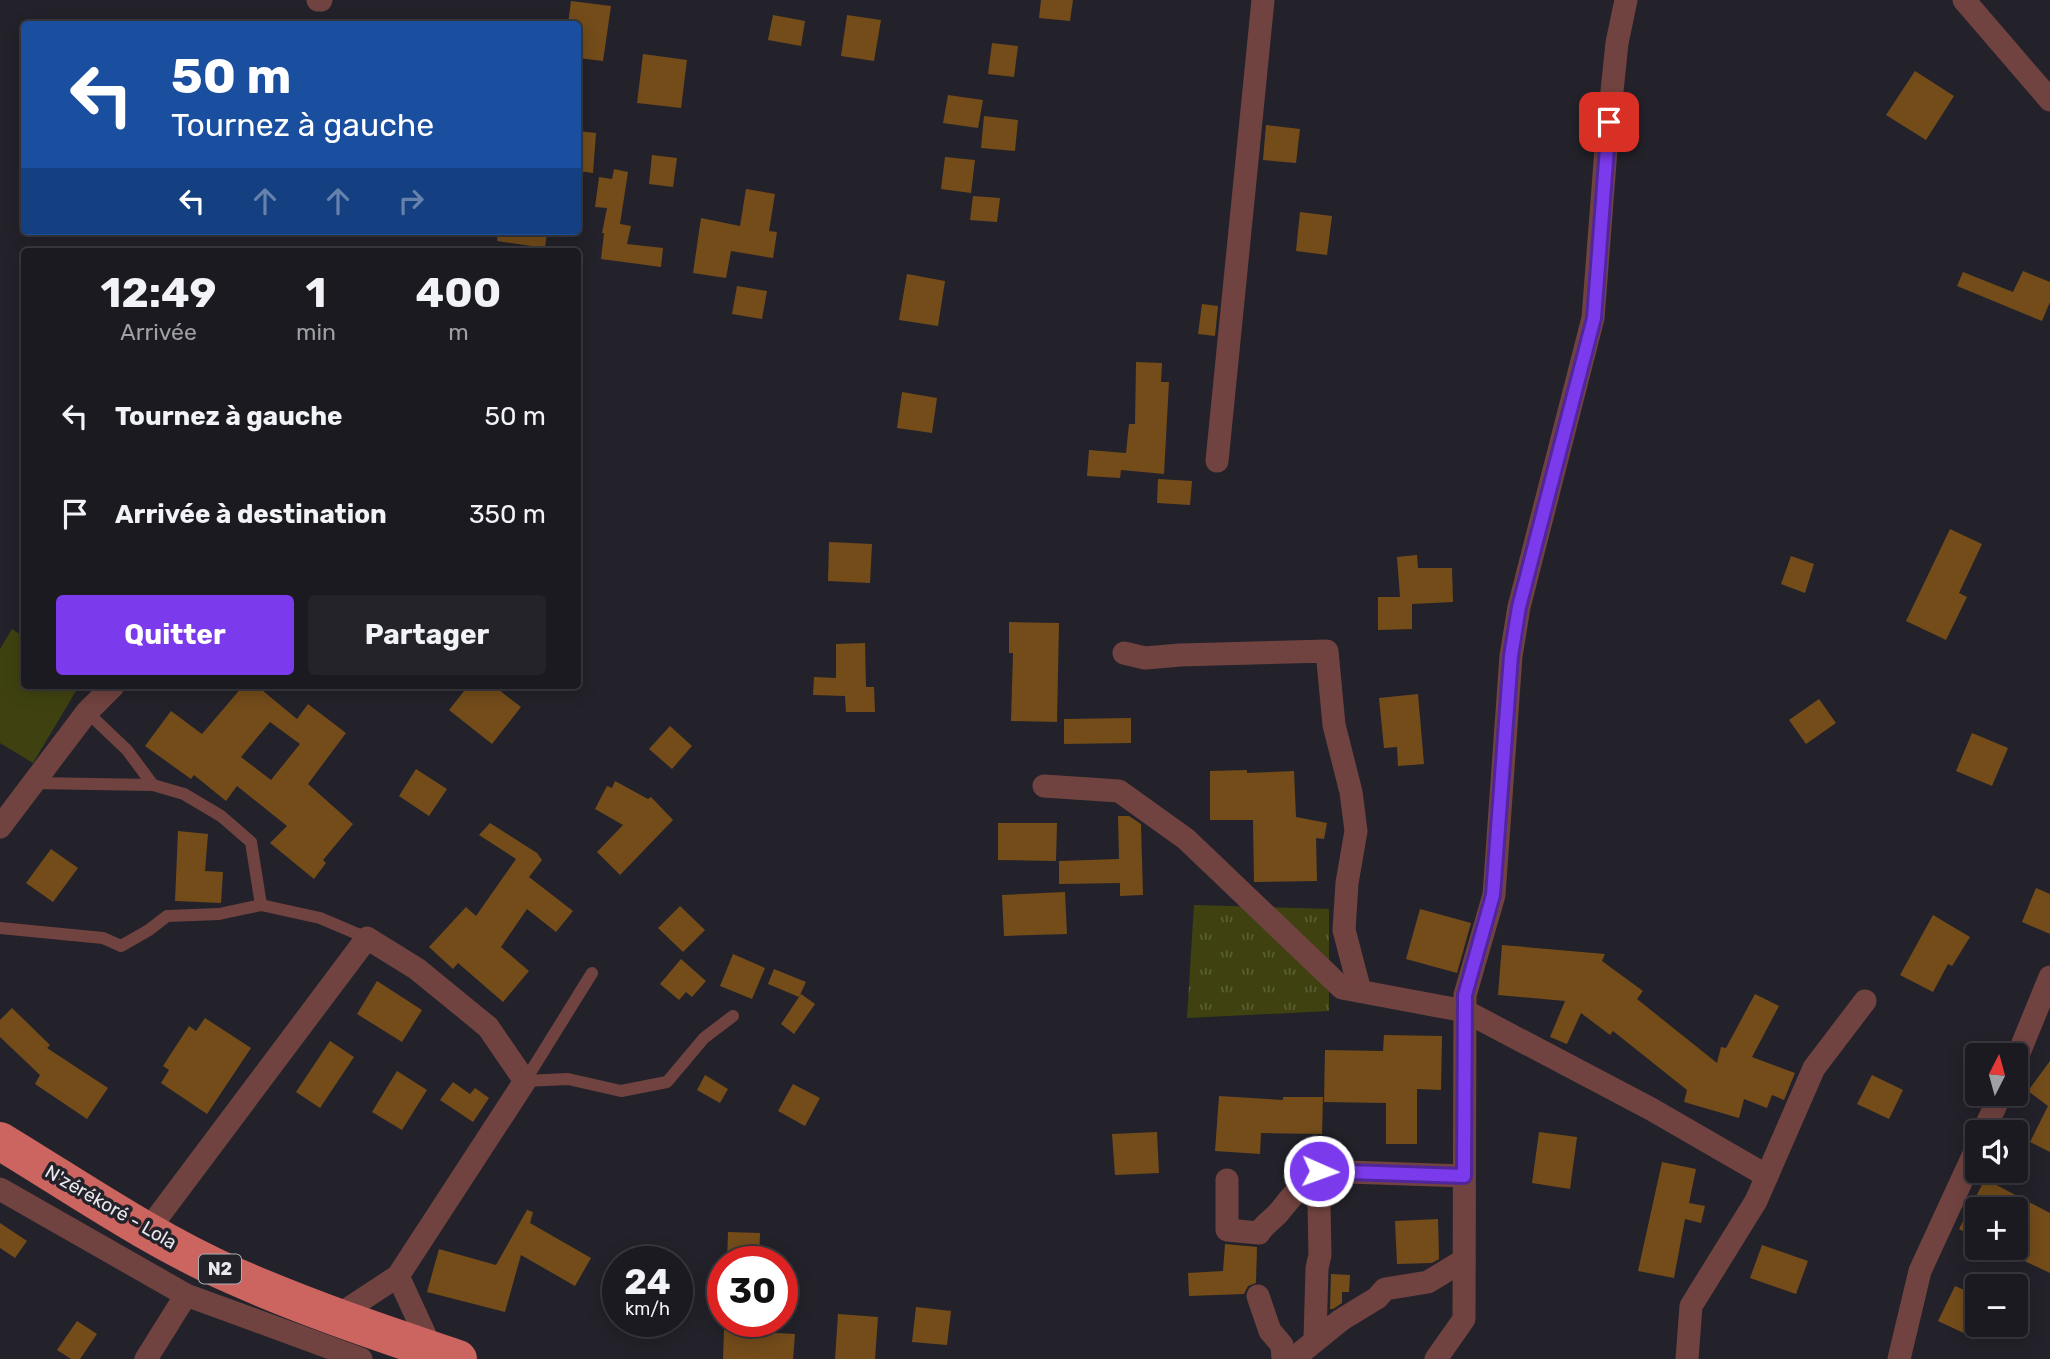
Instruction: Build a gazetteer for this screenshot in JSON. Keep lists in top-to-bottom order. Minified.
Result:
{"streets":{"highway":["N'zérékoré - Lola","N2"]},"north":"top","page":{"turn":["50 m","Tournez à gauche"],"eta":["12:49","Arrivée","1","min","400","m"],"list":[{"name":"Tournez à gauche","value":"50 m"},{"name":"Arrivée à destination","value":"350 m"}],"buttons":["Quitter","Partager"],"map_buttons":["+","−"],"speed":"24 km/h","limit":"30"}}
